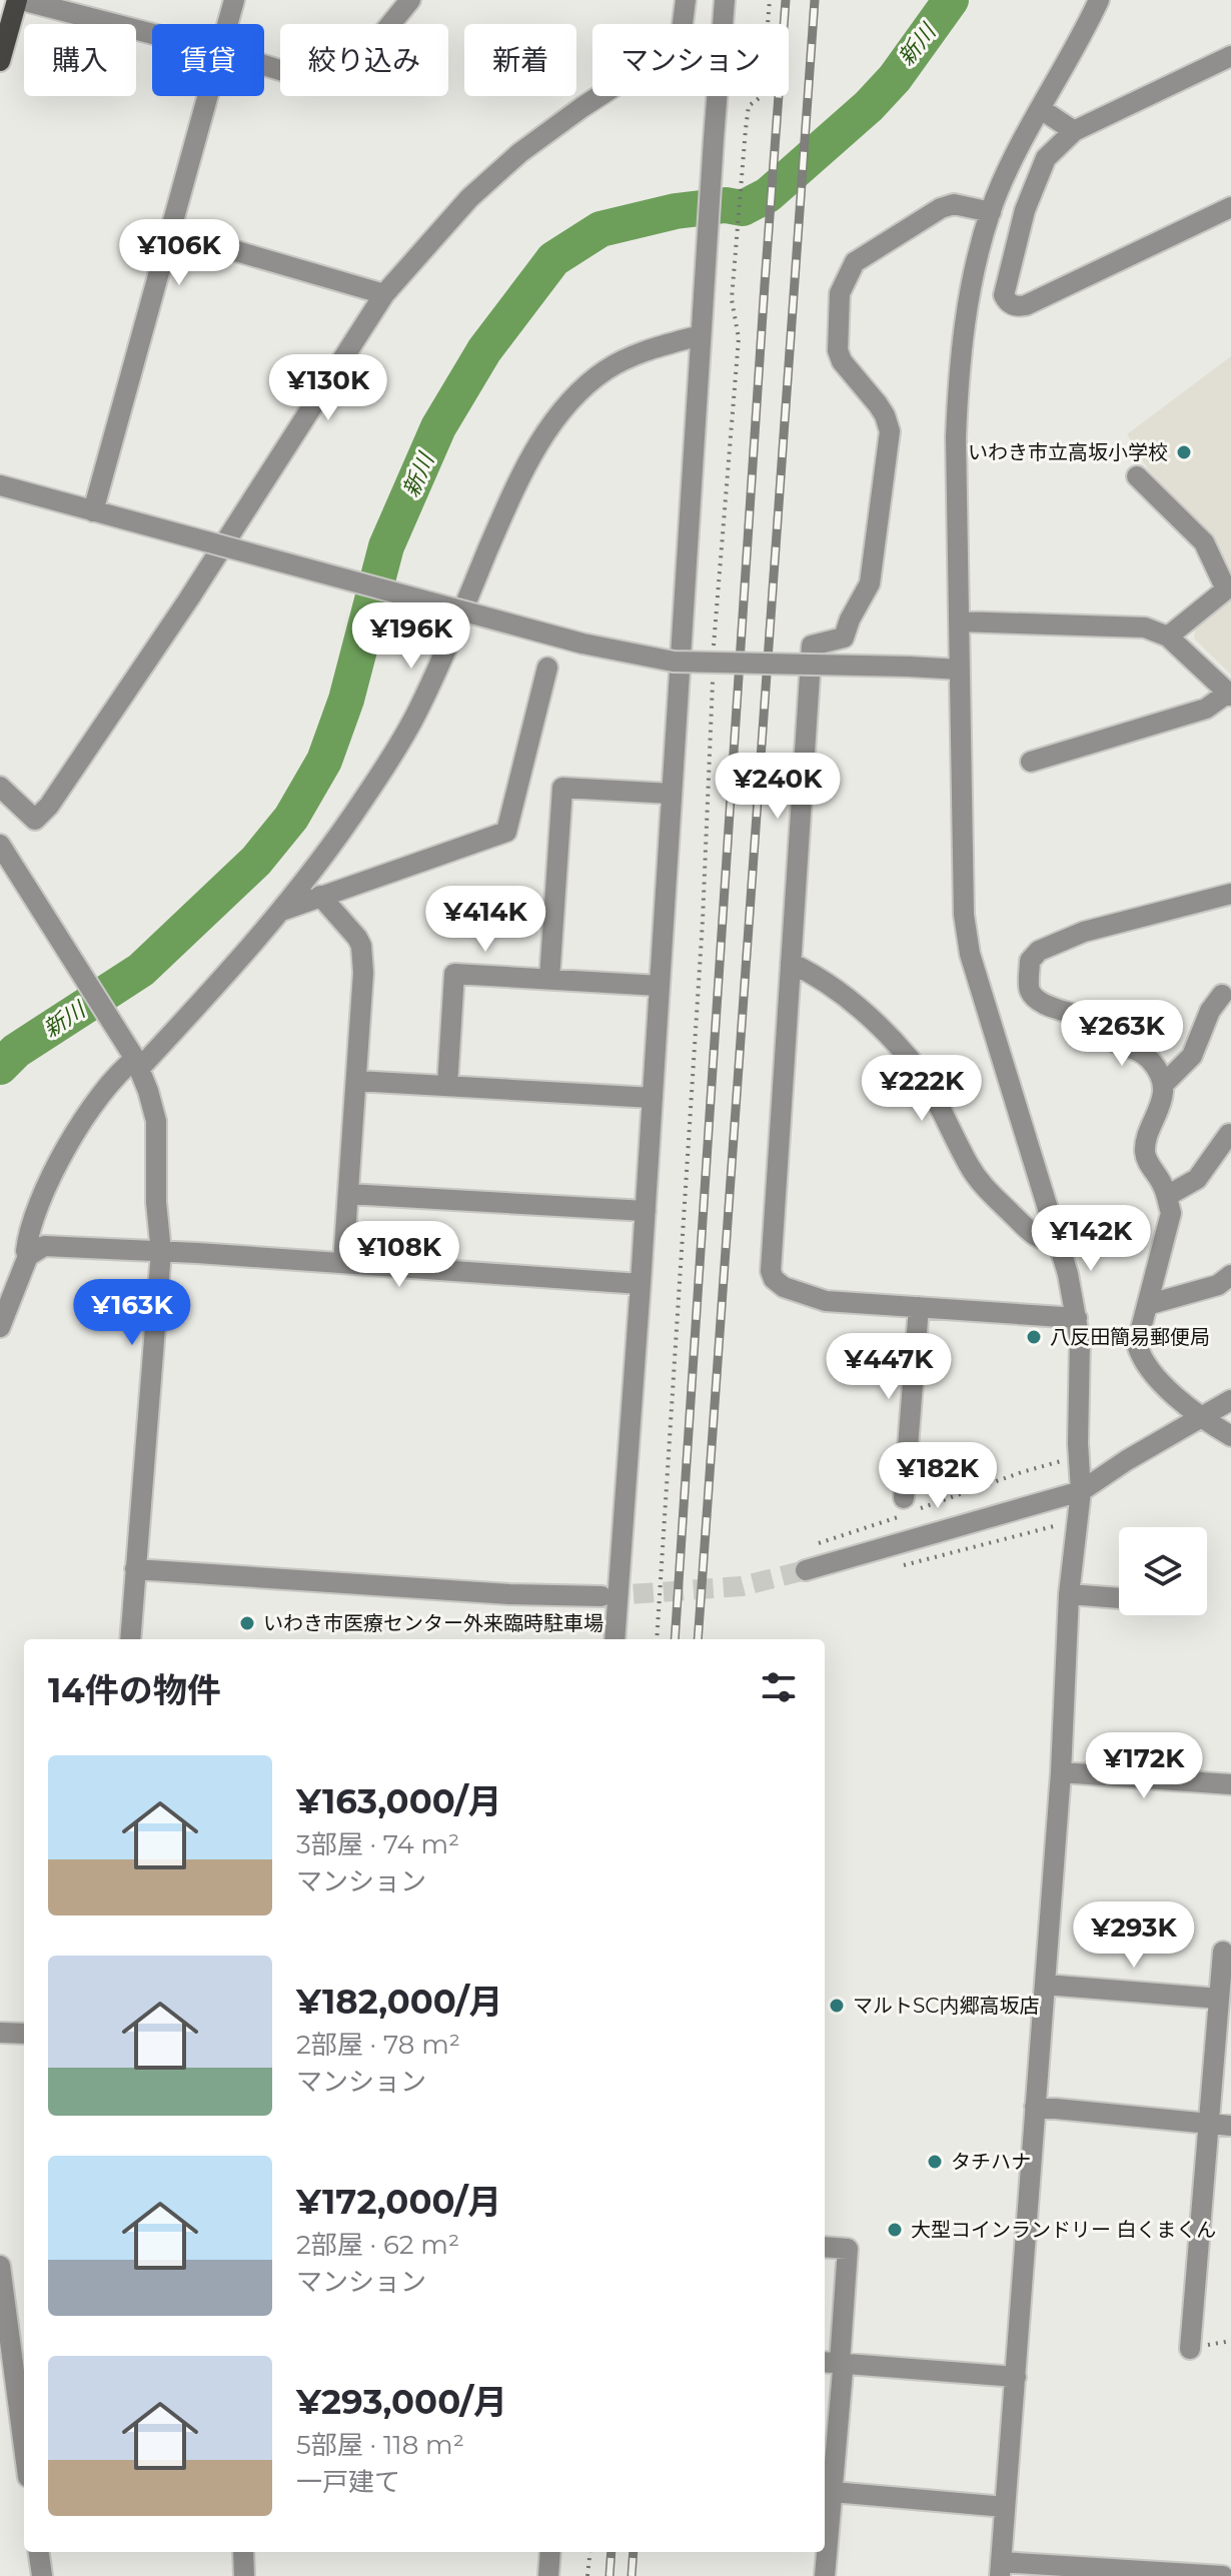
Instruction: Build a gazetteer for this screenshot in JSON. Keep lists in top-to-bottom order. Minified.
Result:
{"water":["新川"],"places":["いわき市立高坂小学校","八反田簡易郵便局","いわき市医療センター外来臨時駐車場","マルトSC内郷高坂店","タチハナ","大型コインランドリー 白くまくん"],"page":{"chip":["購入","賃貸","絞り込み","新着","マンション"],"price":["¥106K","¥130K","¥196K","¥240K","¥414K","¥263K","¥222K","¥142K","¥108K","¥163K","¥447K","¥182K","¥172K","¥293K"],"heading":"14件の物件","list":[{"name":"¥163,000/月","note":"3部屋 · 74 m² · マンション"},{"name":"¥182,000/月","note":"2部屋 · 78 m² · マンション"},{"name":"¥172,000/月","note":"2部屋 · 62 m² · マンション"},{"name":"¥293,000/月","note":"5部屋 · 118 m² · 一戸建て"}]}}
